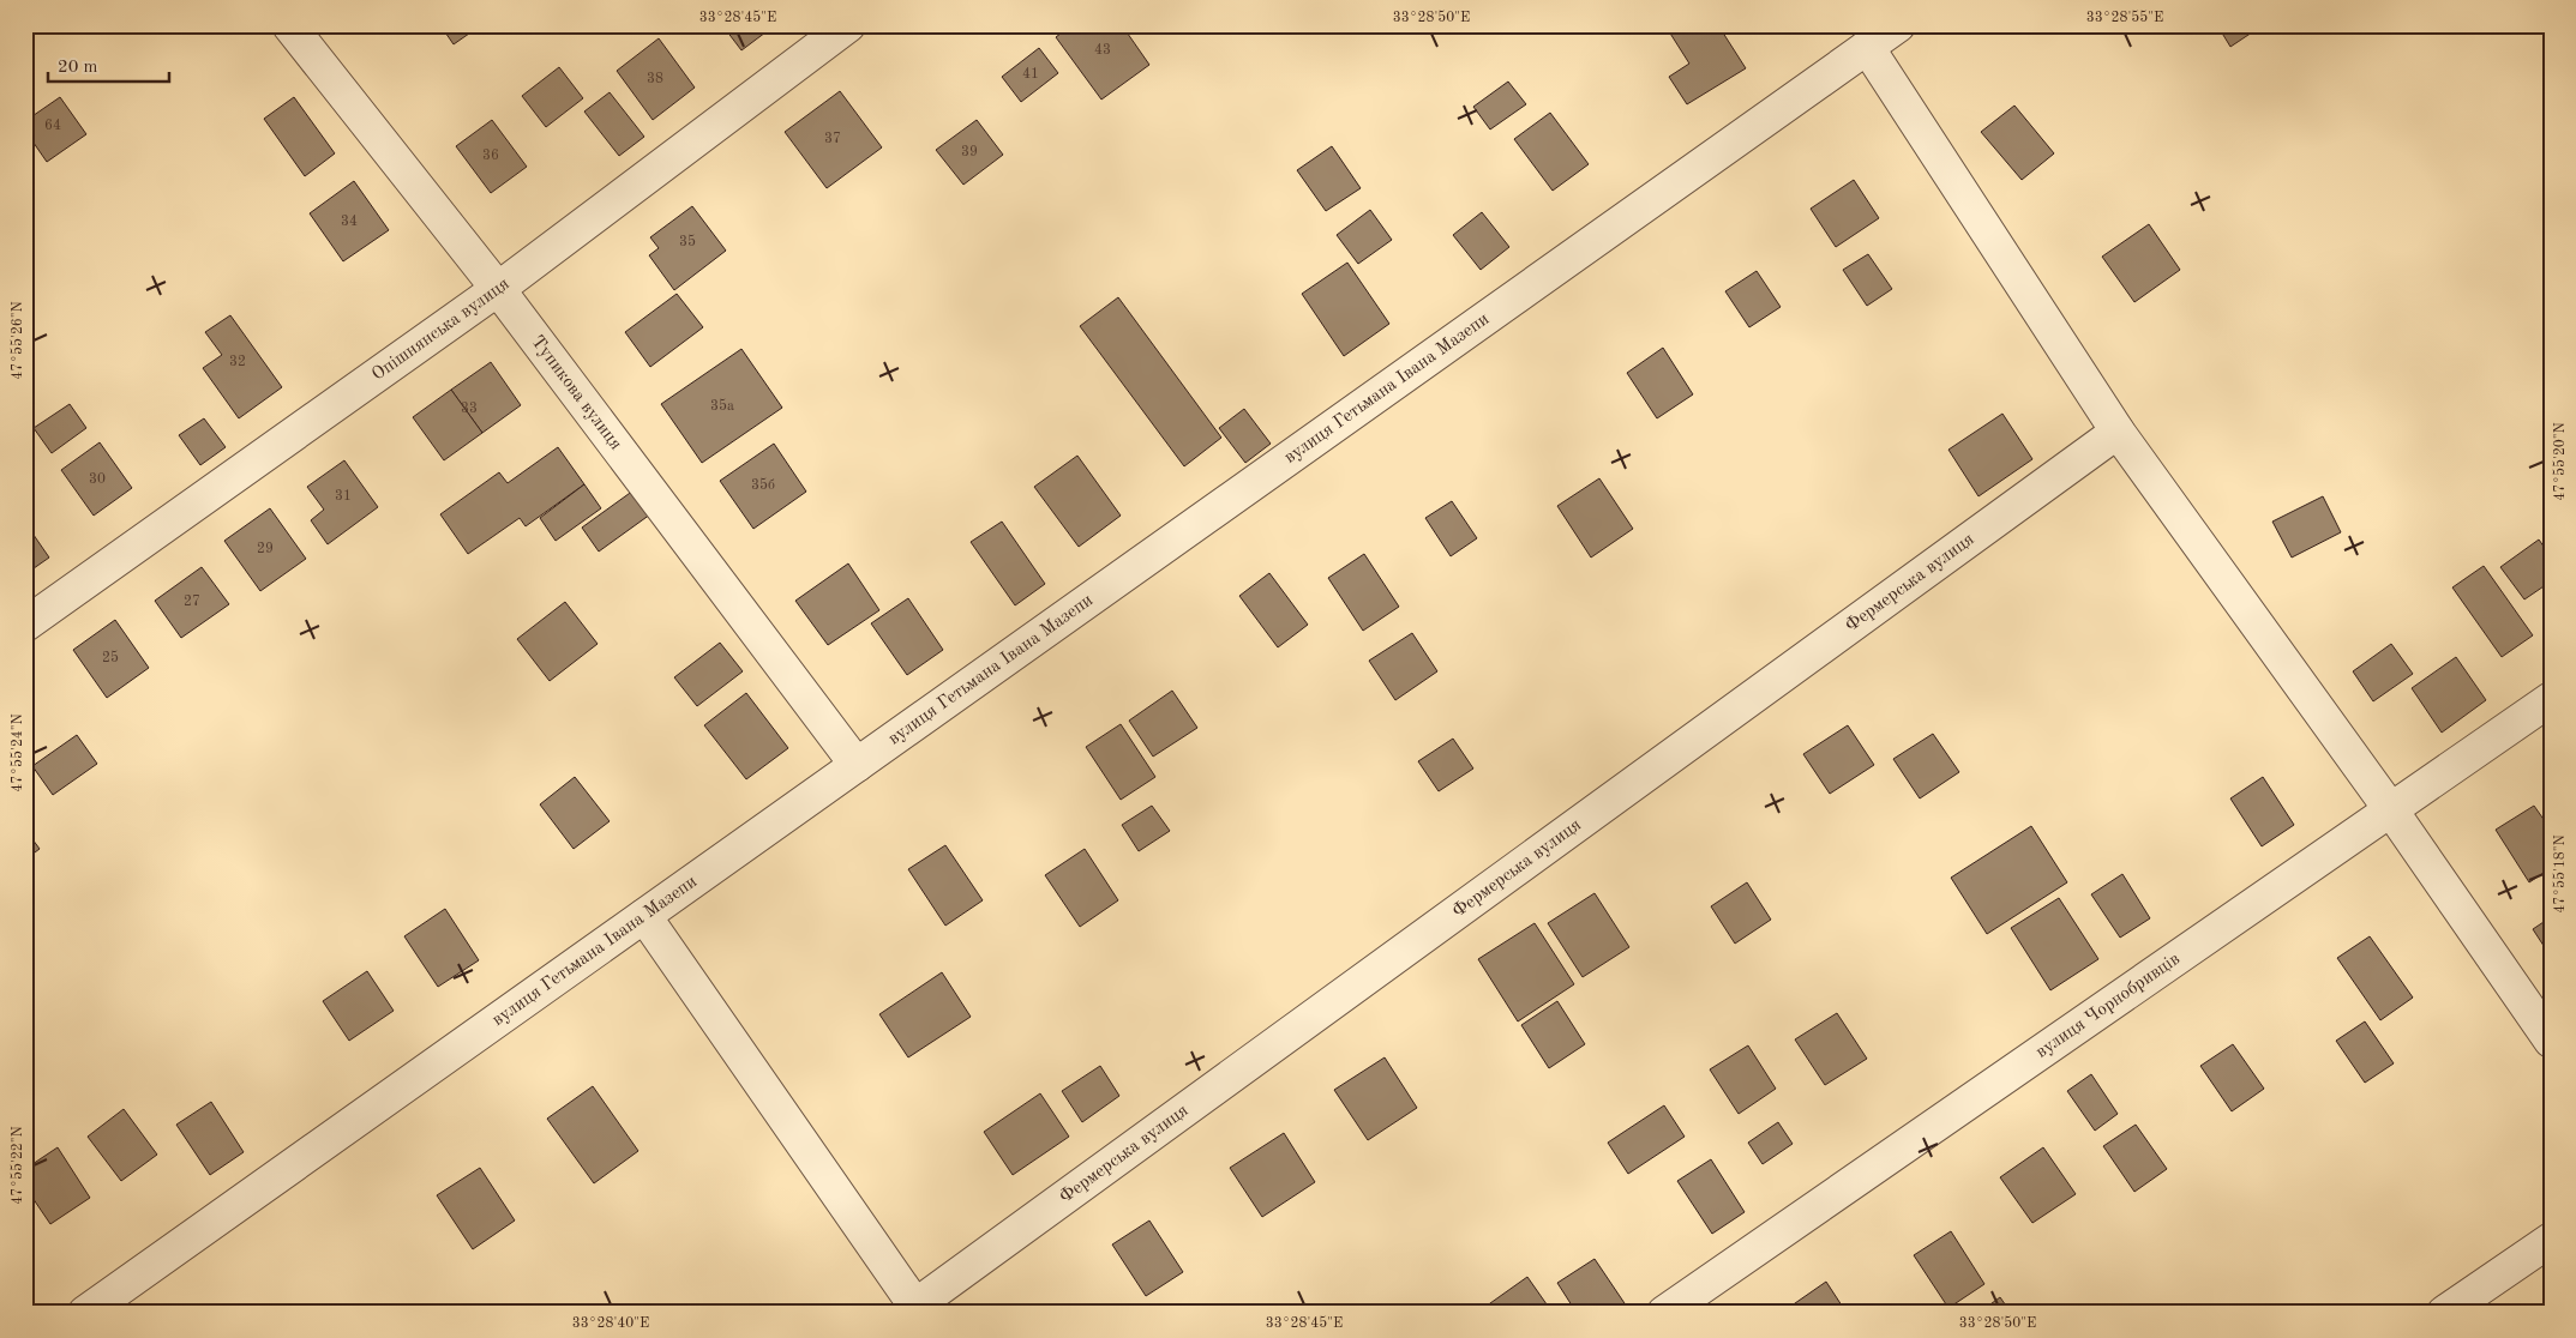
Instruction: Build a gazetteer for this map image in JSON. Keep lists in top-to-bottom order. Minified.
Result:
{"streets":{"street":["Опішнянська вулиця","вулиця Гетьмана Івана Мазепи","Тупикова вулиця","Фермерська вулиця","вулиця Чорнобривців"]},"crossings":[["Опішнянська вулиця","Тупикова вулиця"],["вулиця Гетьмана Івана Мазепи","Тупикова вулиця"]],"house_numbers":["43","41","38","64","37","39","36","34","35","32","35а","33","30","35б","31","29","27","25"],"scale_bar":"20 m","coordinates":["33°28'45\"E","33°28'50\"E","33°28'55\"E","47°55'26\"N","47°55'20\"N","47°55'24\"N","47°55'18\"N","47°55'22\"N","33°28'40\"E"]}
